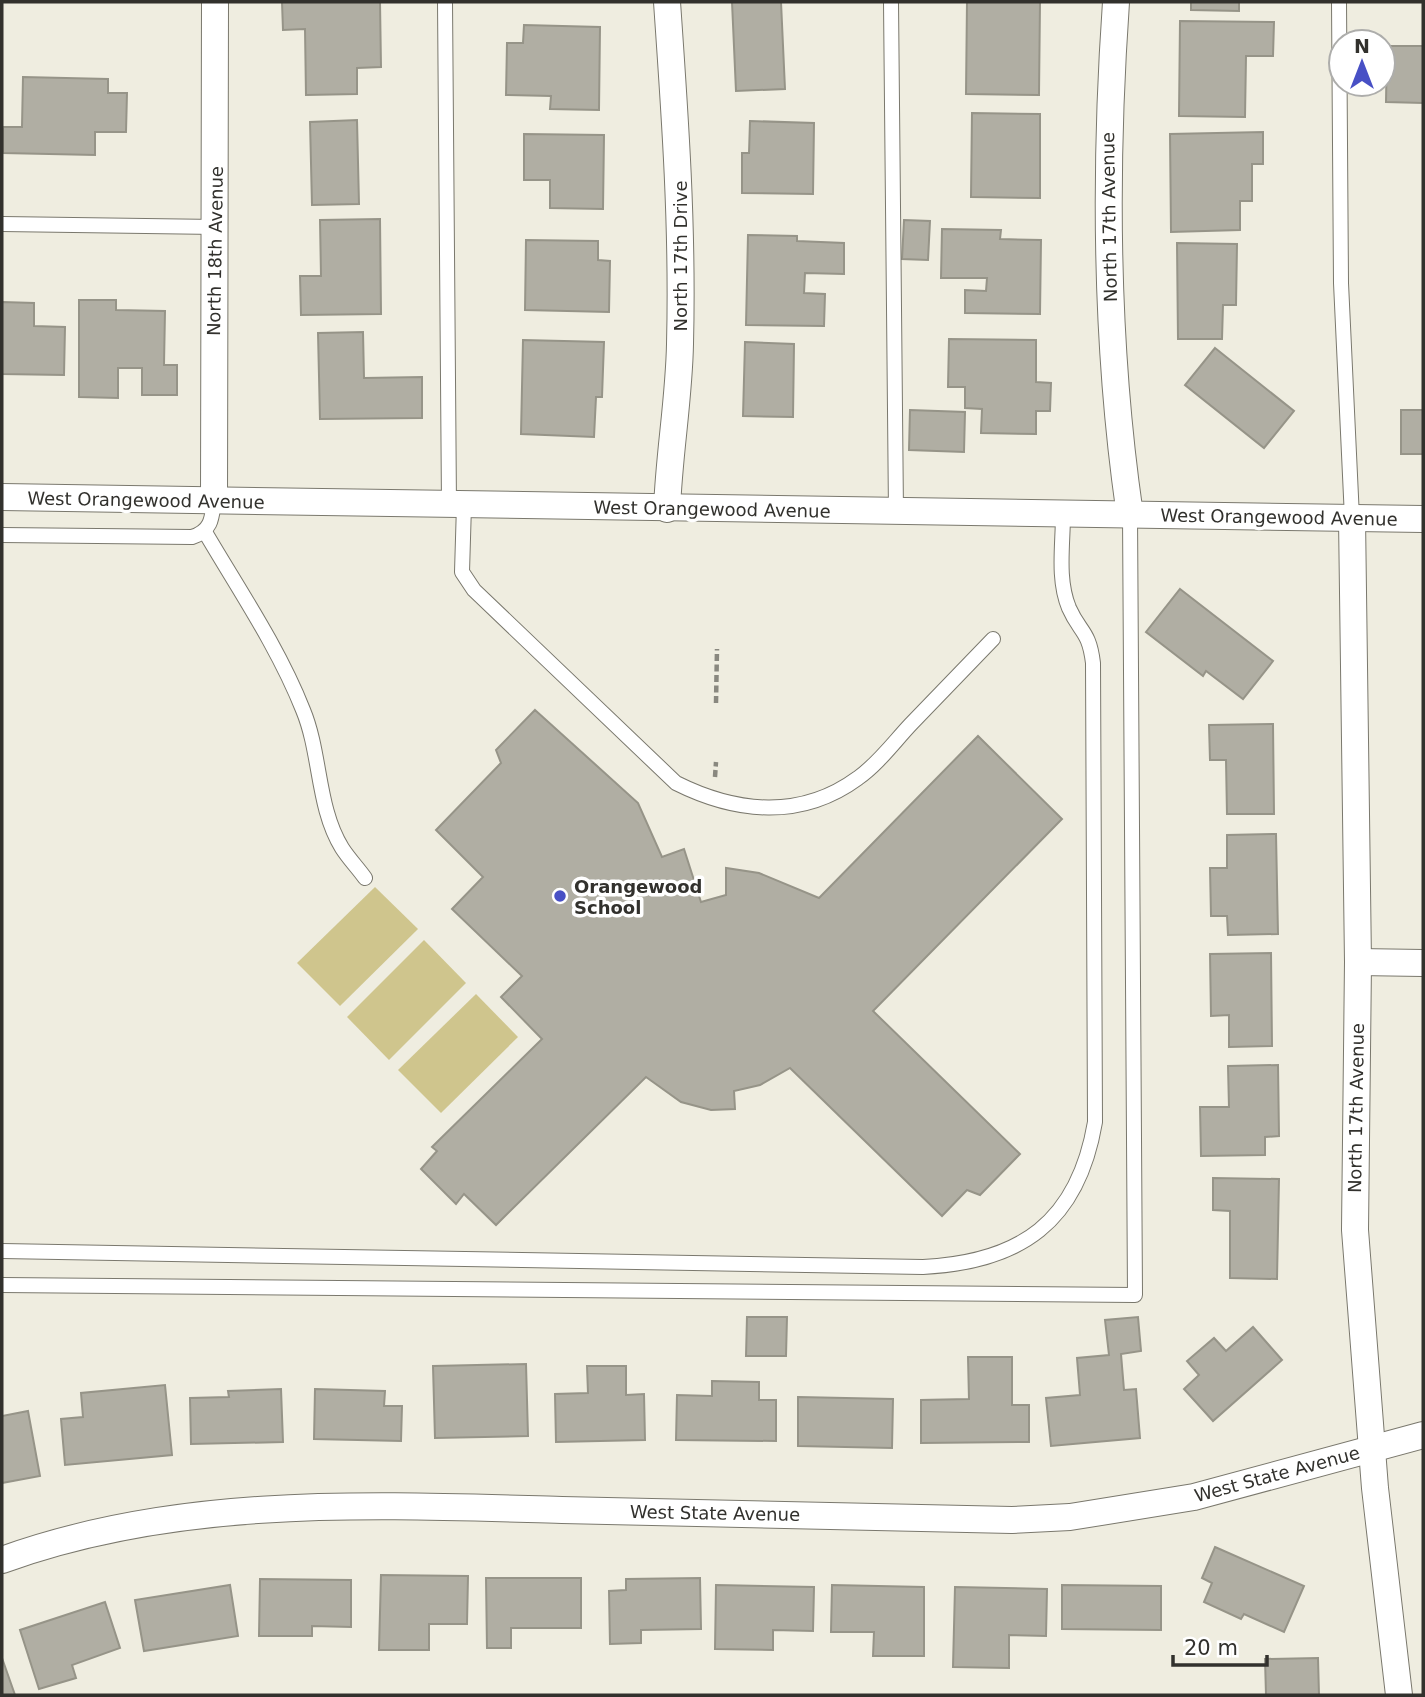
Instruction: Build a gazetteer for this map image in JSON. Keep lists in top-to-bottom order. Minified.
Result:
{"streets":{"street":["North 17th Avenue","North 18th Avenue","North 17th Drive","West Orangewood Avenue","West State Avenue"]},"crossings":[["North 17th Avenue","West Orangewood Avenue"],["North 17th Avenue","West State Avenue"],["North 18th Avenue","West Orangewood Avenue"],["North 17th Drive","West Orangewood Avenue"]],"places":["Orangewood School"],"scale_bar":"20 m","north":"top"}
